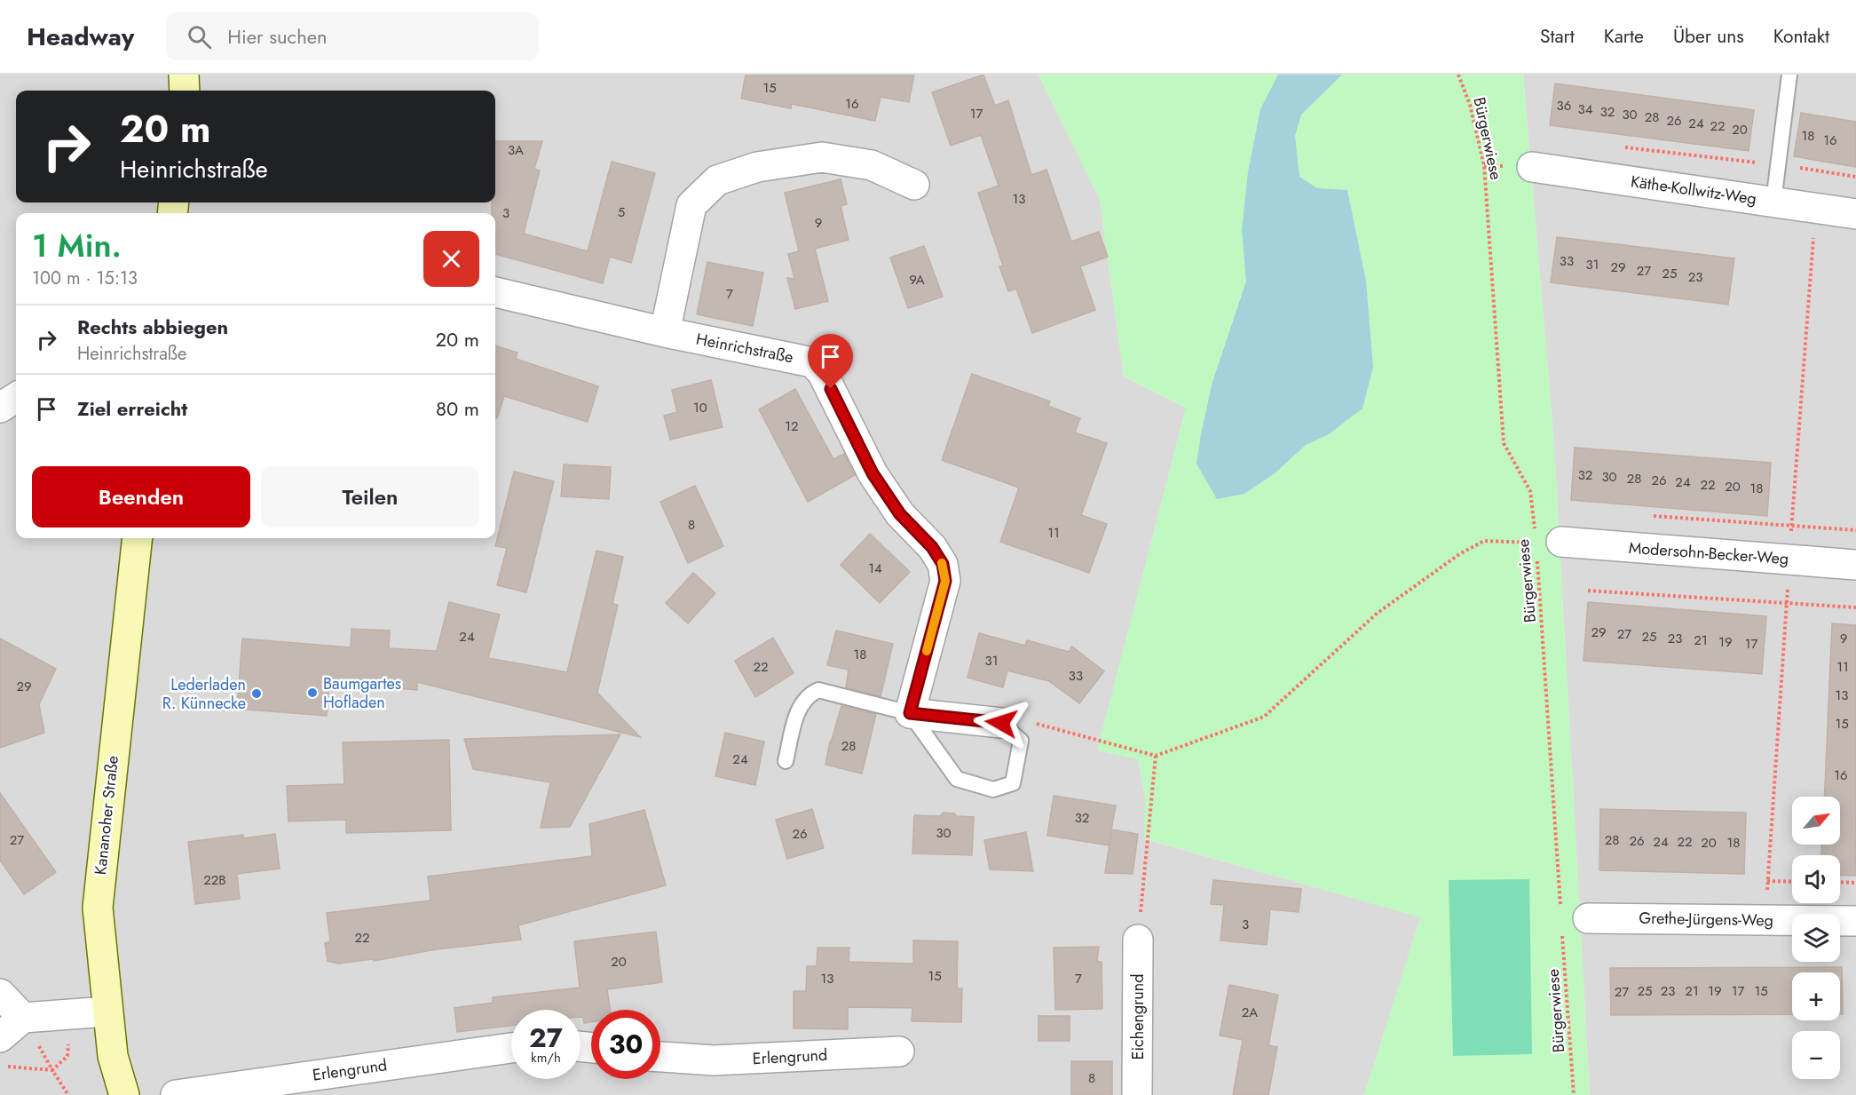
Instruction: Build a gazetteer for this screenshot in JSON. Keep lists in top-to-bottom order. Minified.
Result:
{"streets":{"street":["Käthe-Kollwitz-Weg","Heinrichstraße","Modersohn-Becker-Weg","Kananoher Straße","Grethe-Jürgens-Weg","Eichengrund","Erlengrund"],"path":["Bürgerwiese"]},"crossings":[["Bürgerwiese","Modersohn-Becker-Weg"],["Bürgerwiese","Grethe-Jürgens-Weg"]],"places":["Baumgartes Hofladen","Lederladen R. Künnecke"],"house_numbers":["15","16","36","34","32","17","30","28","26","24","22","20","18","16","3A","13","5","3","9","33","31","29","27","25","23","9A","7","10","12","32","30","28","26","24","22","20","18","8","11","14","29","27","24","25","23","9","21","19","17","18","31","22","11","33","29","13","15","28","24","16","32","30","26","27","28","26","24","22","20","18","22B","3","22","20","15","13","7","25","23","21","19","17","15","27","2A","8"],"north":"top right","page":{"header":"Headway","search":"Hier suchen","nav":["Start","Karte","Über uns","Kontakt"],"turn":["20 m","Heinrichstraße"],"heading":["1 Min.","100 m · 15:13"],"list":[{"name":"Rechts abbiegen","note":"Heinrichstraße","value":"20 m"},{"name":"Ziel erreicht","value":"80 m"}],"buttons":["Beenden","Teilen"],"map_buttons":["+","−"],"speed":"27 km/h","limit":"30"}}
